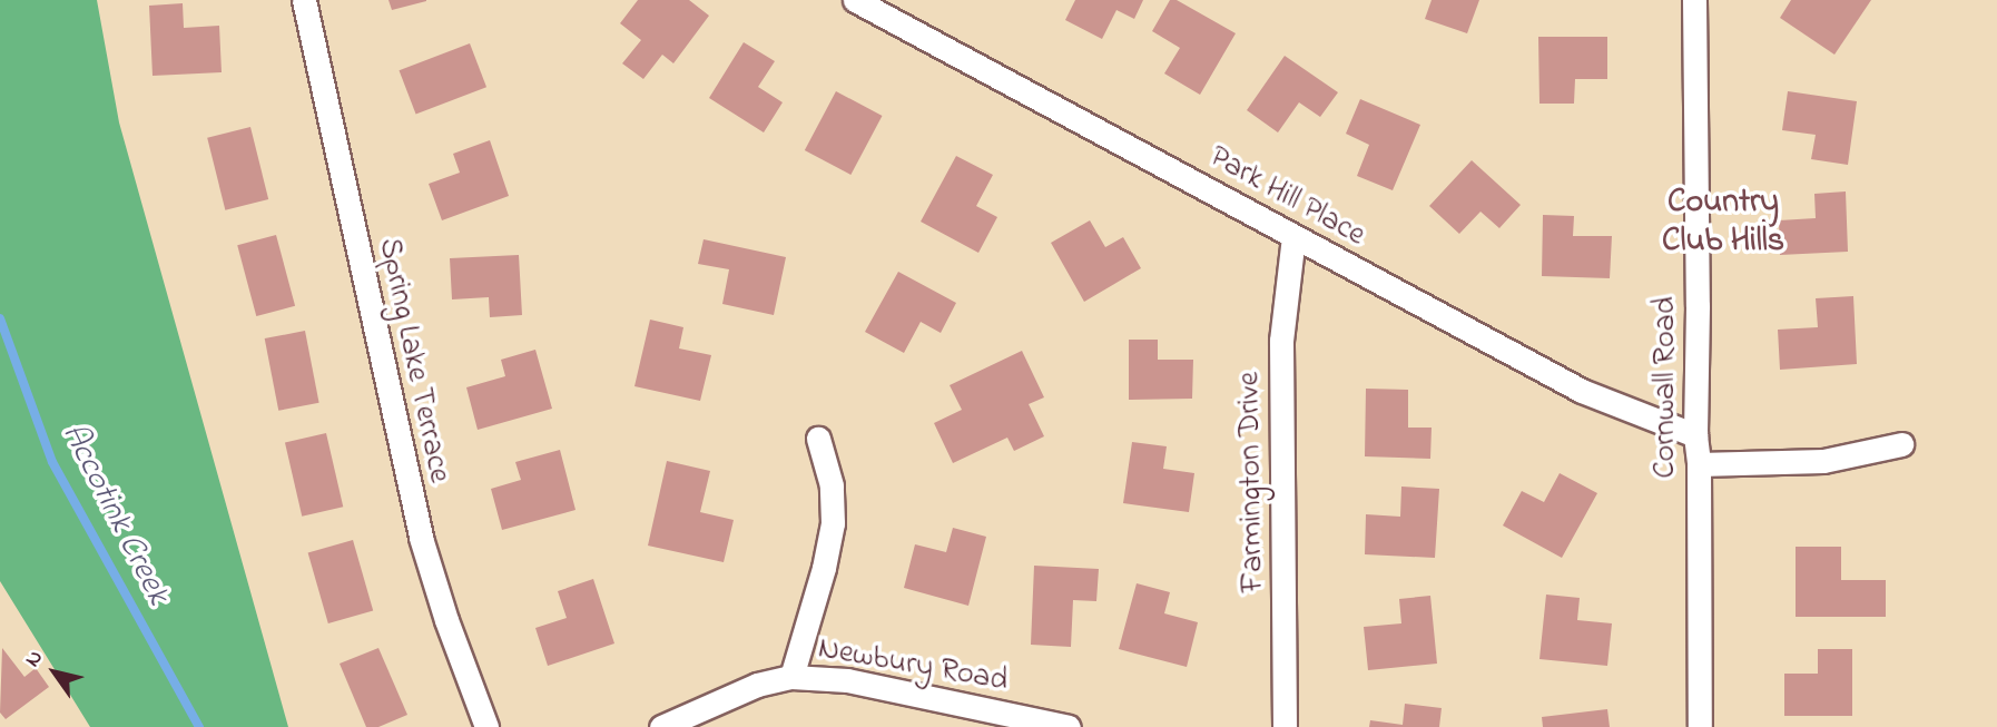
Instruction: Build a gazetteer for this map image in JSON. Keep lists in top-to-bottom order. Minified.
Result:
{"streets":{"street":["Park Hill Place","Spring Lake Terrace","Cornwall Road","Farmington Drive","Newbury Road"]},"crossings":[["Park Hill Place","Cornwall Road"],["Park Hill Place","Farmington Drive"]],"districts":["Country Club Hills"],"water":["Accotink Creek"],"north":"top left"}
